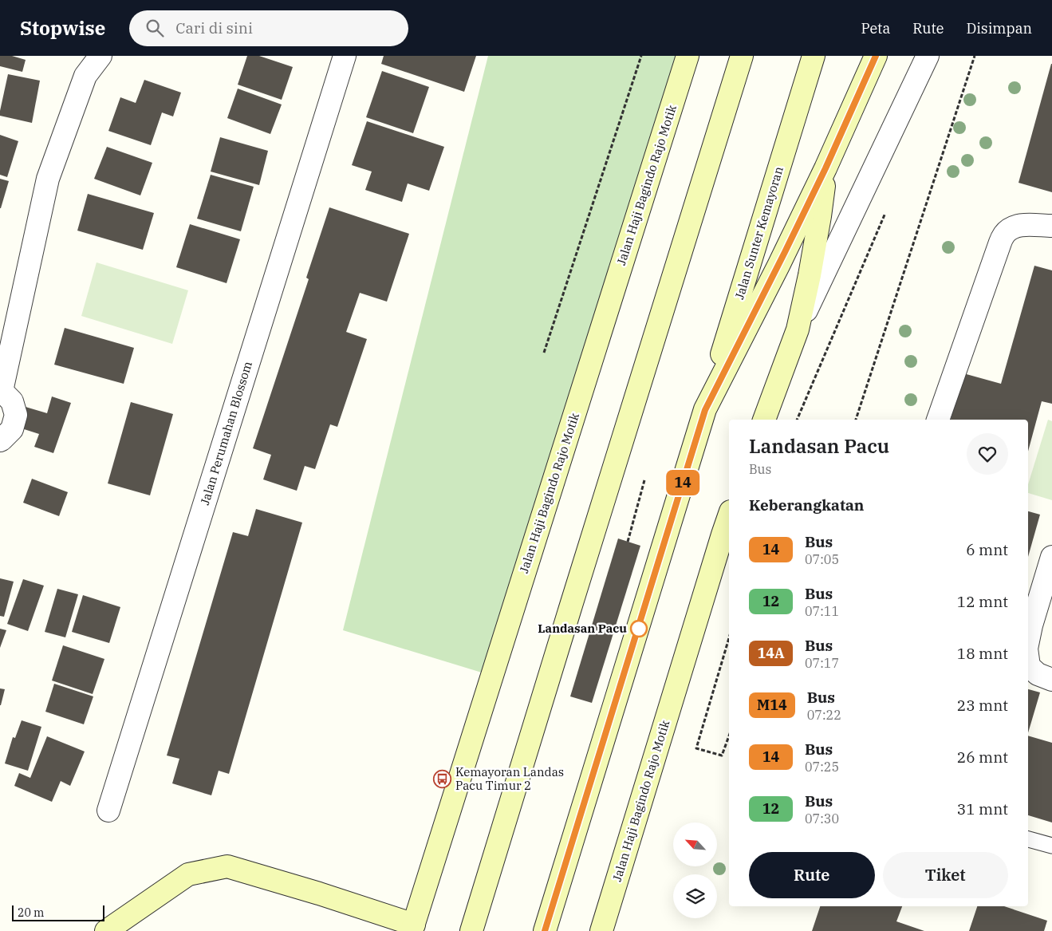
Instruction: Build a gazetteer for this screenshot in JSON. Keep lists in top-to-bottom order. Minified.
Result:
{"streets":{"main road":["Jalan Haji Bagindo Rajo Motik","Jalan Sunter Kemayoran"],"street":["Jalan Perumahan Blossom"]},"places":{"other":["Landasan Pacu"],"bus stop":["Kemayoran Landas Pacu Timur 2"]},"lines":["bus line 14"],"scale_bar":"20 m","north":"top left","page":{"header":"Stopwise","search":"Cari di sini","nav":["Peta","Rute","Disimpan"],"on_map":"14","heading":[["Landasan Pacu","Bus"],"Keberangkatan"],"list":[{"mark":"14","name":"Bus","note":"07:05","value":"6 mnt"},{"mark":"12","name":"Bus","note":"07:11","value":"12 mnt"},{"mark":"14A","name":"Bus","note":"07:17","value":"18 mnt"},{"mark":"M14","name":"Bus","note":"07:22","value":"23 mnt"},{"mark":"14","name":"Bus","note":"07:25","value":"26 mnt"},{"mark":"12","name":"Bus","note":"07:30","value":"31 mnt"}],"buttons":["Rute","Tiket"],"scale":"20 m"}}
